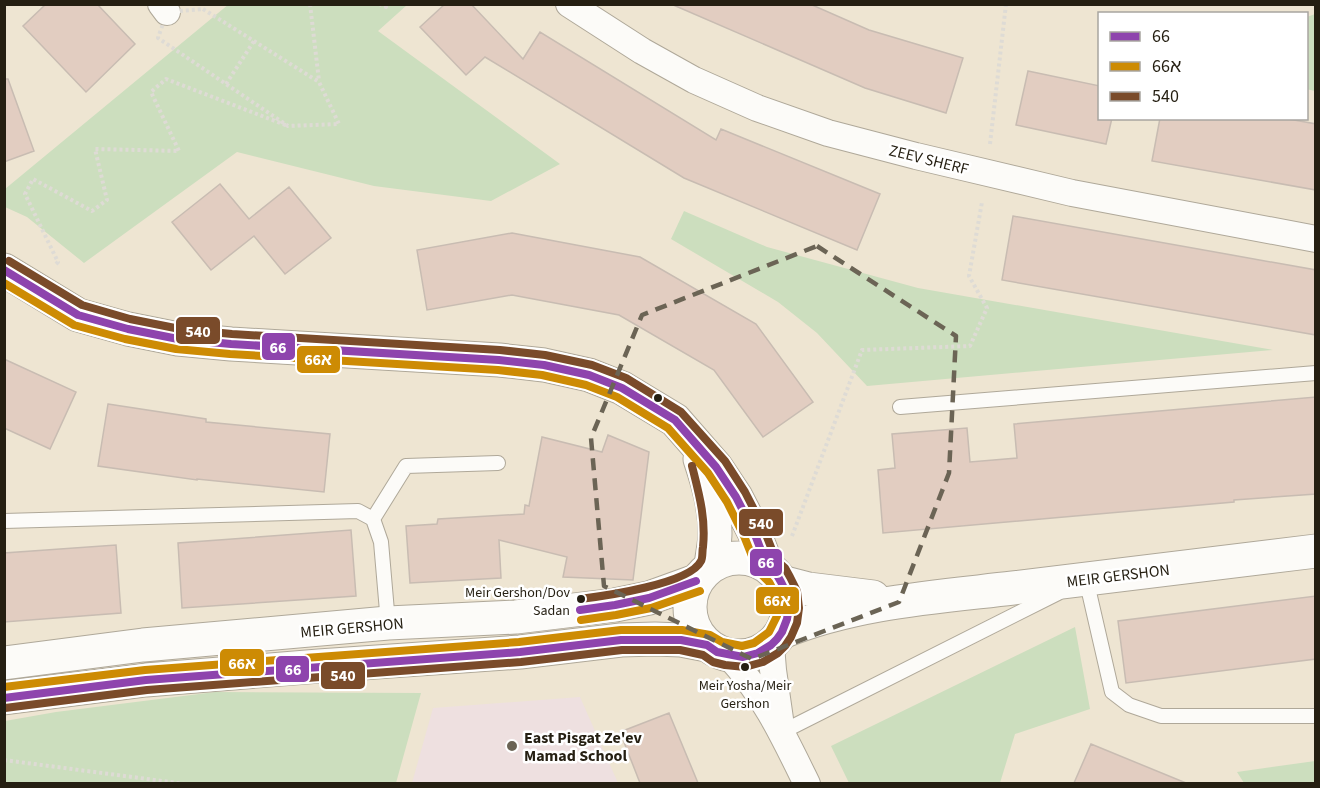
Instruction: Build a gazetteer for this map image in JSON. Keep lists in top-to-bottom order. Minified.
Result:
{"streets":{"street":["ZEEV SHERF","MEIR GERSHON"]},"places":["Meir Gershon/Dov Sadan","Meir Yosha/Meir Gershon","East Pisgat Ze'ev Mamad School"],"lines":["transit line 540","transit line 66","transit line 66א"],"legend":["66","66א","540"]}
